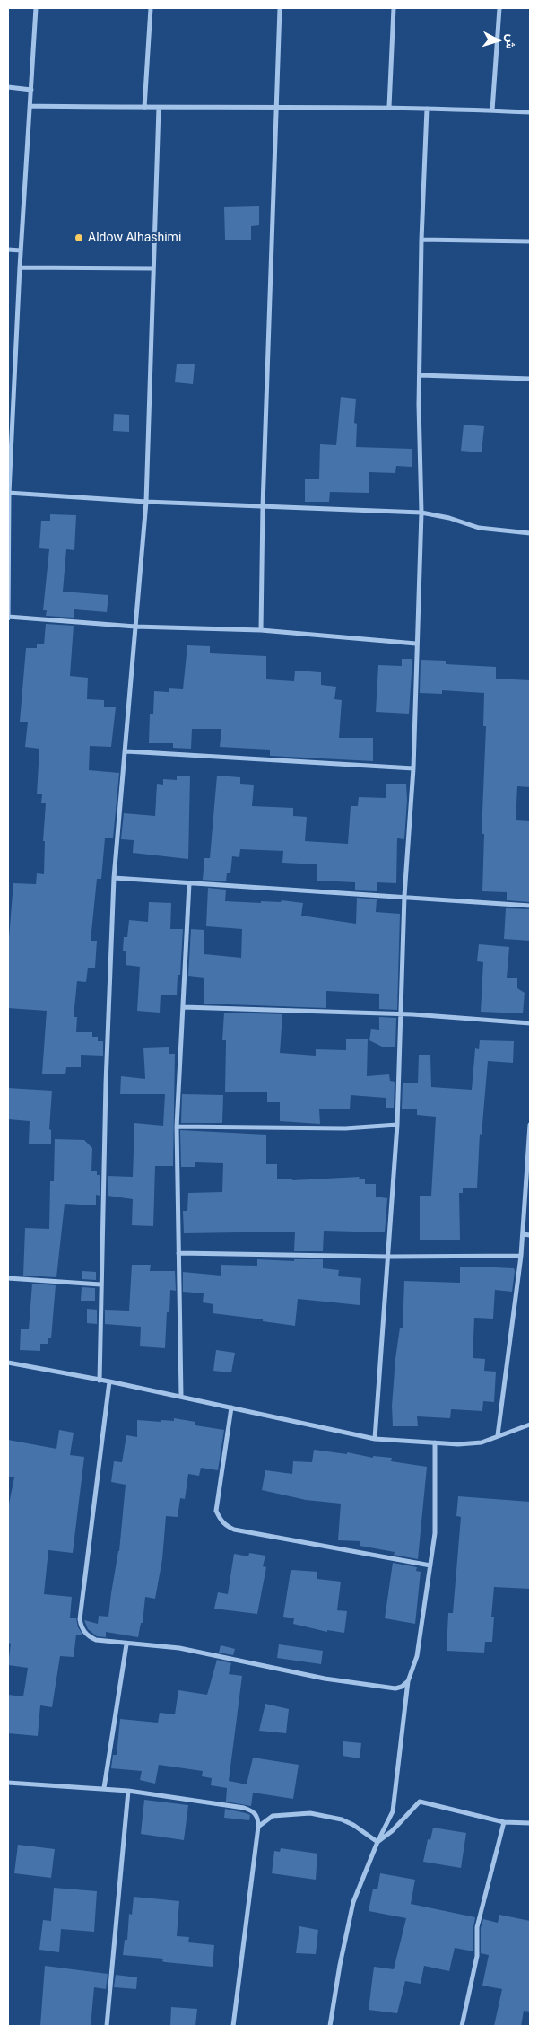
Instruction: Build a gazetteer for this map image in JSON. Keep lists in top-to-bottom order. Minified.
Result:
{"places":["Aldow Alhashimi"],"north":"right"}
